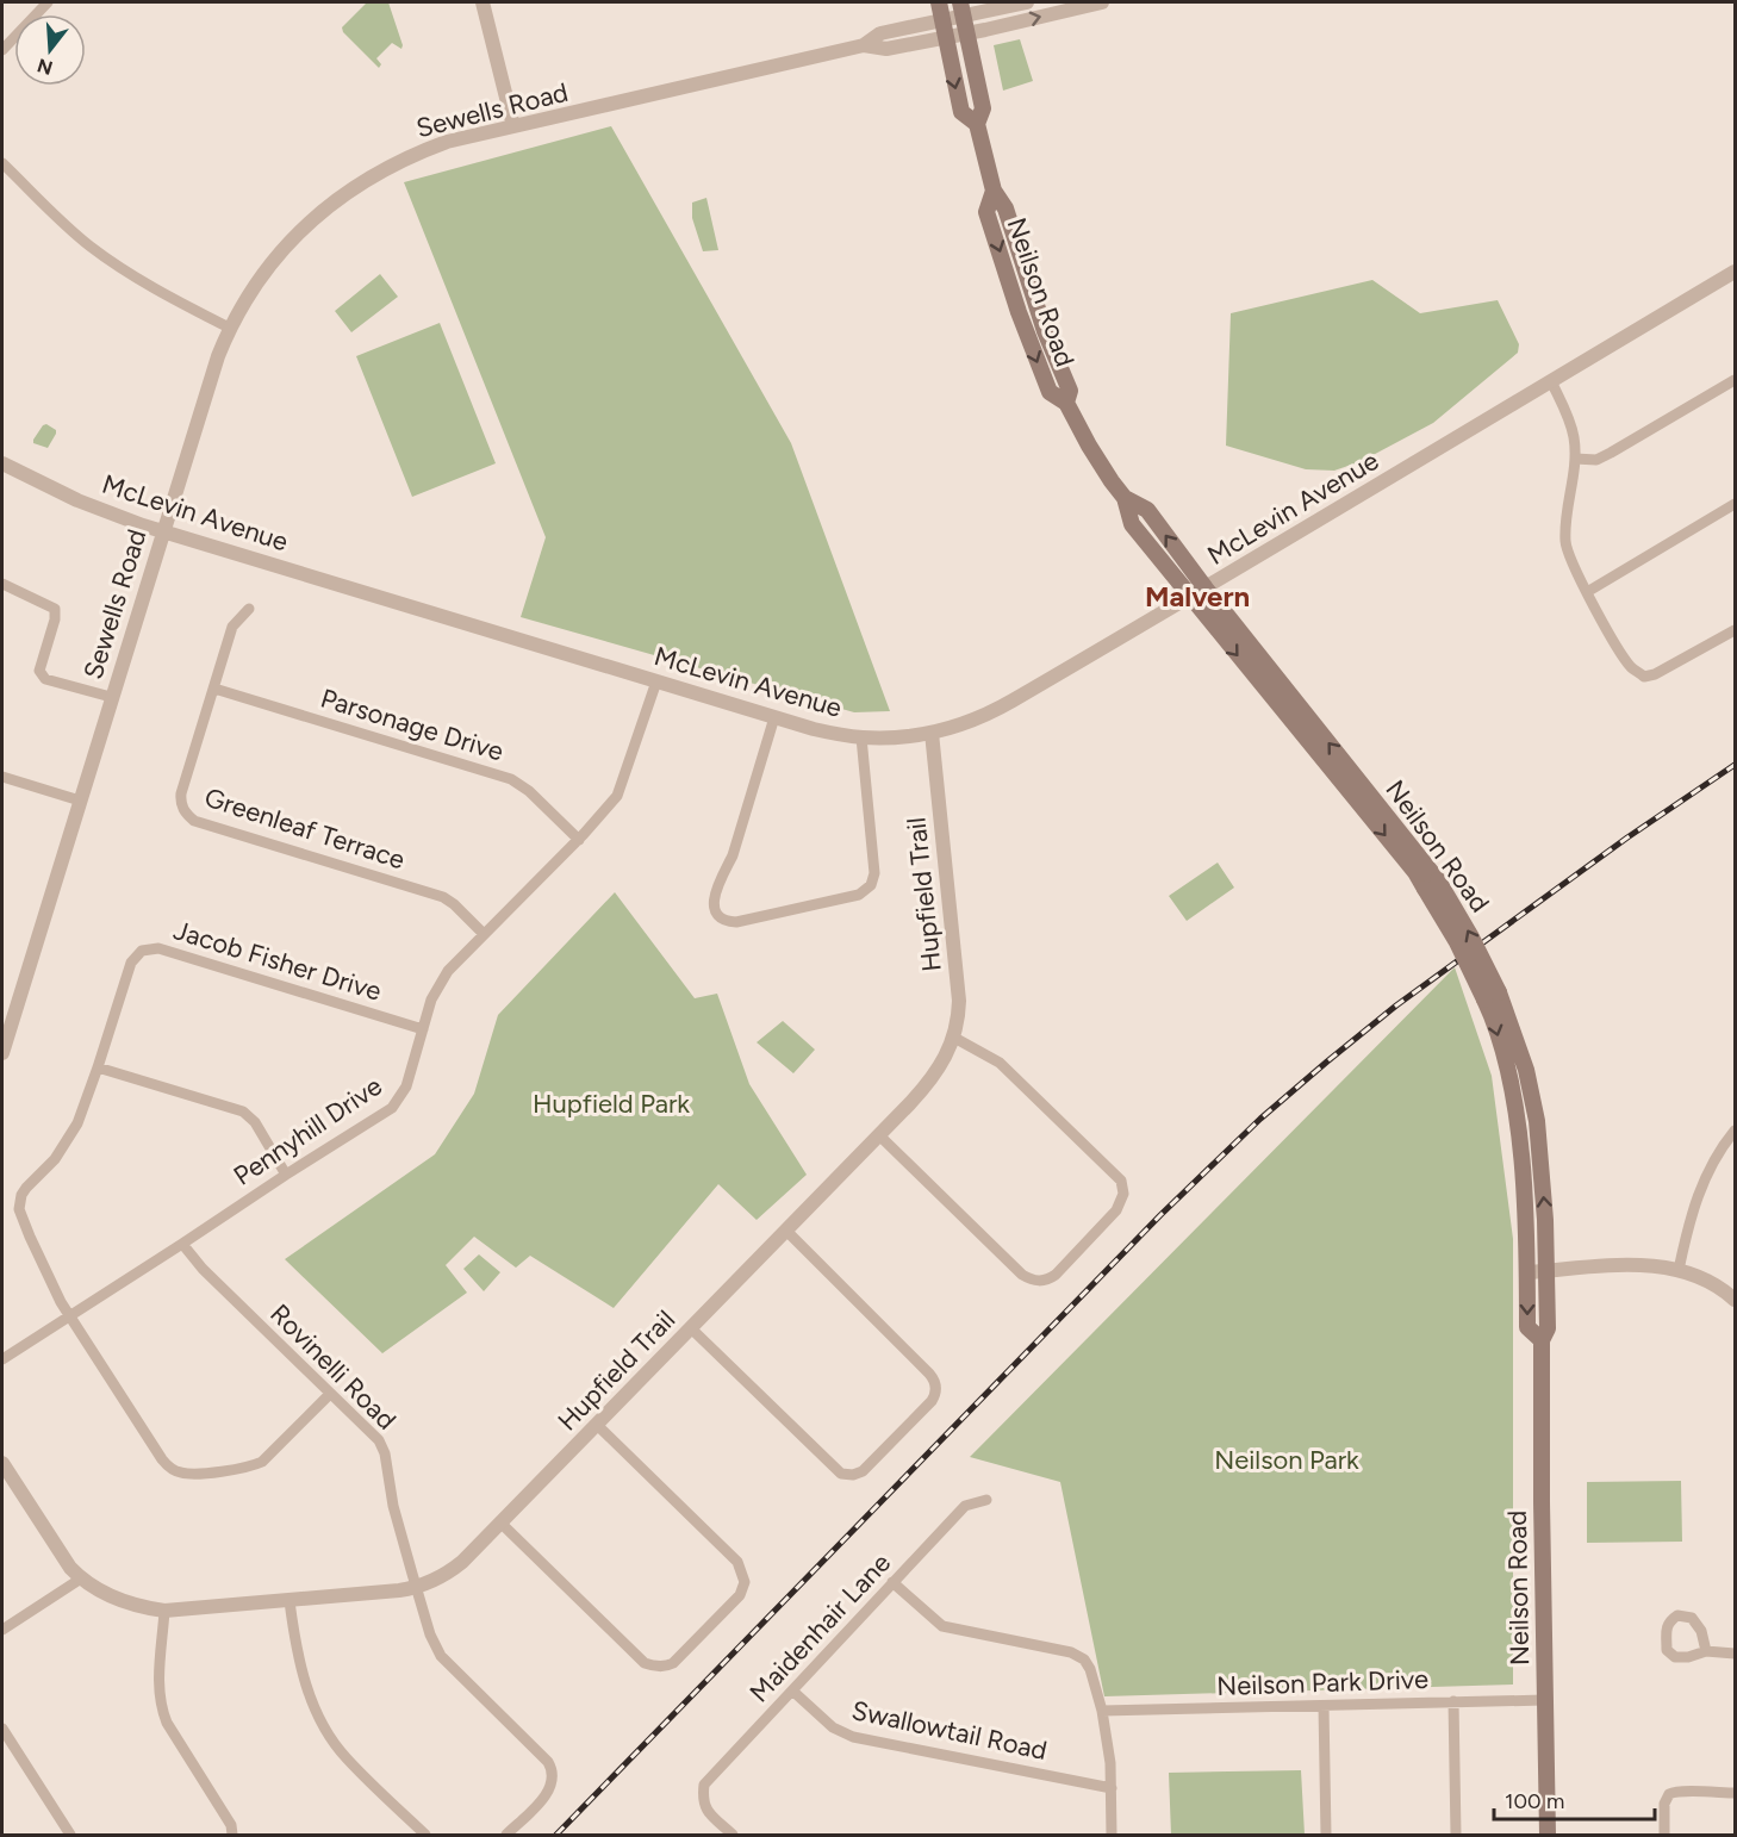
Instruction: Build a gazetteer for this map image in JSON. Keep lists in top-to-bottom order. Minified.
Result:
{"streets":{"main road":["Neilson Road"],"street":["Sewells Road","McLevin Avenue","Parsonage Drive","Greenleaf Terrace","Hupfield Trail","Jacob Fisher Drive","Pennyhill Drive","Rovinelli Road","Maidenhair Lane","Neilson Park Drive","Swallowtail Road"]},"crossings":[["Sewells Road","Neilson Road"],["Sewells Road","McLevin Avenue"],["Neilson Road","McLevin Avenue"],["Neilson Road","Neilson Park Drive"],["McLevin Avenue","Hupfield Trail"],["McLevin Avenue","Pennyhill Drive"],["Parsonage Drive","Greenleaf Terrace"],["Parsonage Drive","Pennyhill Drive"],["Greenleaf Terrace","Pennyhill Drive"],["Hupfield Trail","Rovinelli Road"],["Jacob Fisher Drive","Pennyhill Drive"],["Pennyhill Drive","Rovinelli Road"],["Maidenhair Lane","Swallowtail Road"]],"districts":["Malvern"],"parks":["Hupfield Park","Neilson Park"],"scale_bar":"100 m","north":"bottom"}
